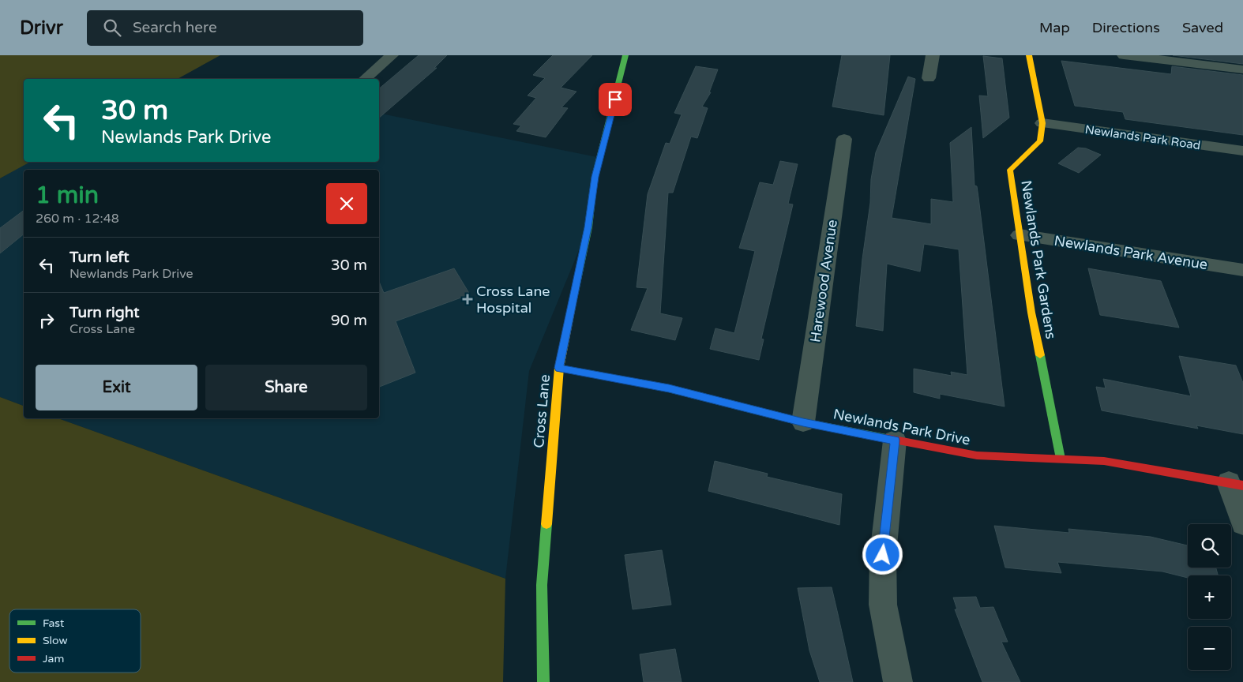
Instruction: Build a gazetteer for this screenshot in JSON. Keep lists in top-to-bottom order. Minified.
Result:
{"streets":{"street":["Newlands Park Road","Newlands Park Avenue","Newlands Park Gardens","Harewood Avenue","Cross Lane","Newlands Park Drive"]},"crossings":[["Newlands Park Road","Newlands Park Gardens"],["Newlands Park Avenue","Newlands Park Gardens"],["Newlands Park Gardens","Newlands Park Drive"],["Harewood Avenue","Newlands Park Drive"],["Cross Lane","Newlands Park Drive"]],"places":{"health":["Cross Lane Hospital"]},"legend":["Fast","Slow","Jam"],"page":{"header":"Drivr","search":"Search here","nav":["Map","Directions","Saved"],"turn":["30 m","Newlands Park Drive"],"heading":["1 min","260 m · 12:48"],"list":[{"name":"Turn left","note":"Newlands Park Drive","value":"30 m"},{"name":"Turn right","note":"Cross Lane","value":"90 m"}],"buttons":["Exit","Share"],"map_buttons":["+","−"]}}
